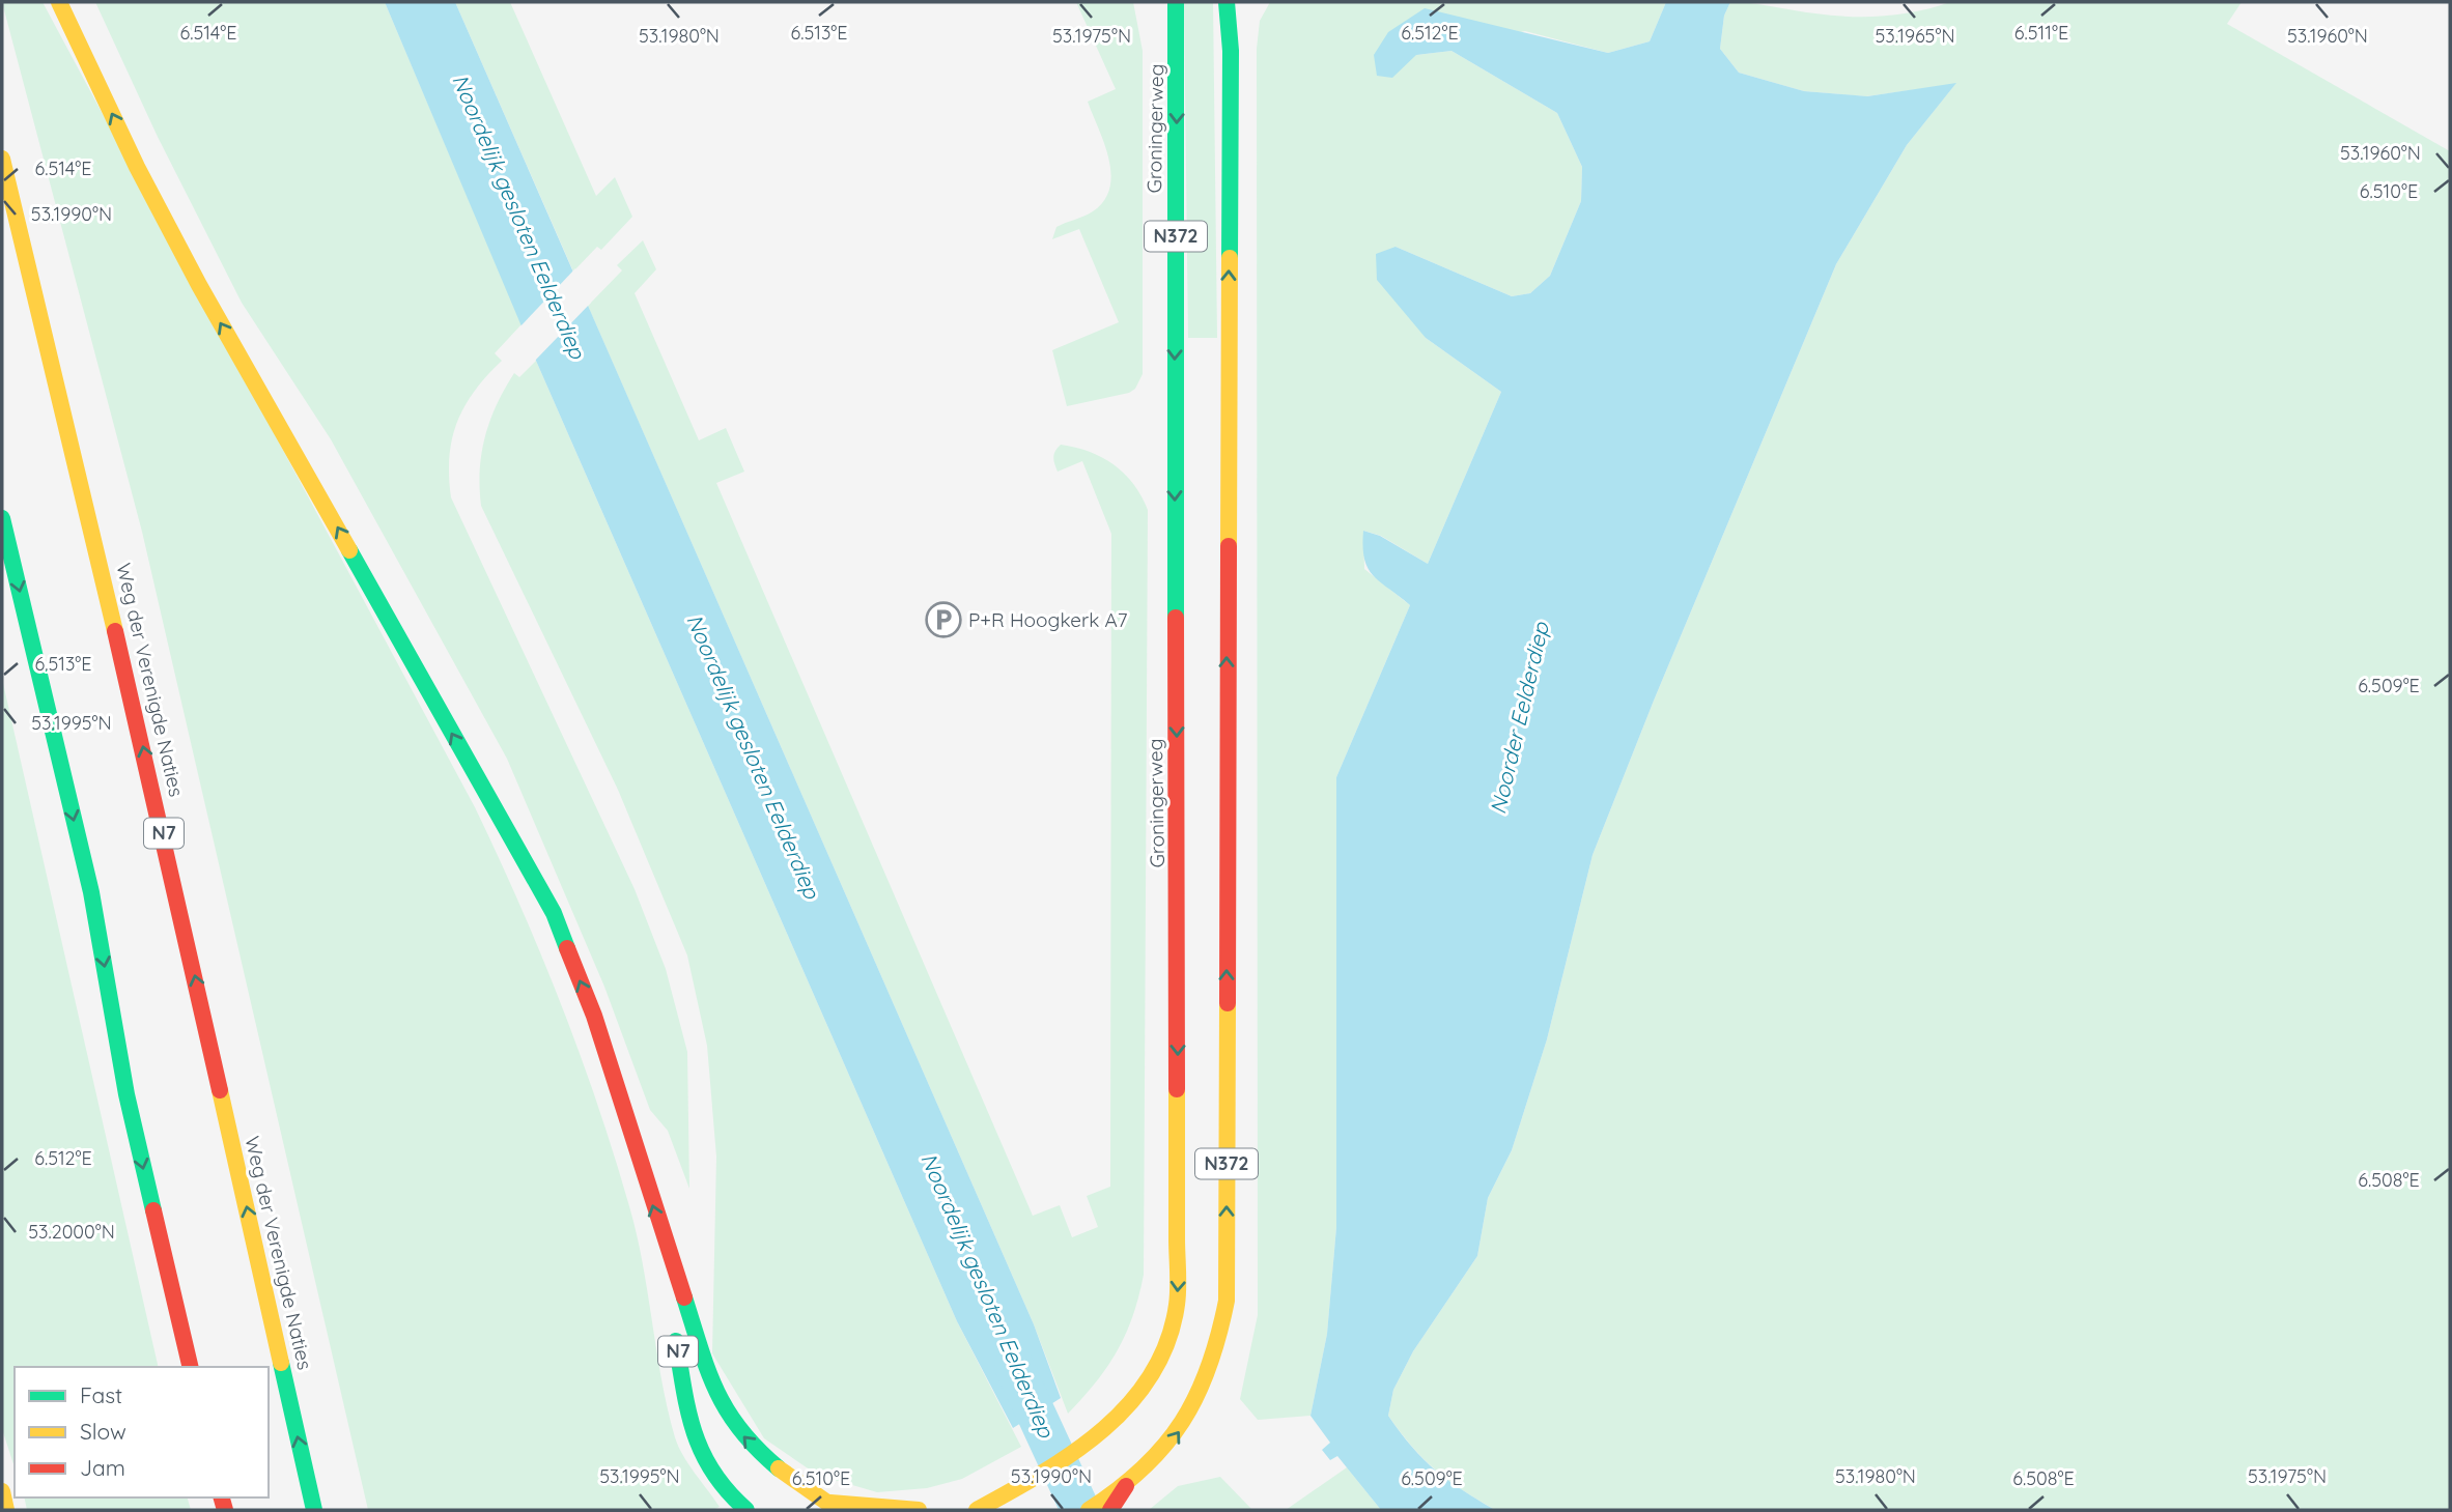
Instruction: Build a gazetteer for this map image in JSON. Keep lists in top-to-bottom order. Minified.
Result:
{"streets":{"main road":["Groningerweg","N372","Weg der Verenigde Naties","N7"]},"water":["Noordelijk gesloten Eelderdiep","Noorder Eelderdiep"],"places":{"parking":["P+R Hoogkerk A7"]},"legend":["Fast","Slow","Jam"],"coordinates":["6.514°E","6.513°E","6.512°E","6.511°E","53.1960°N","53.1980°N","53.1975°N","53.1965°N","6.510°E","53.1990°N","6.509°E","53.1995°N","6.508°E","53.2000°N"]}
